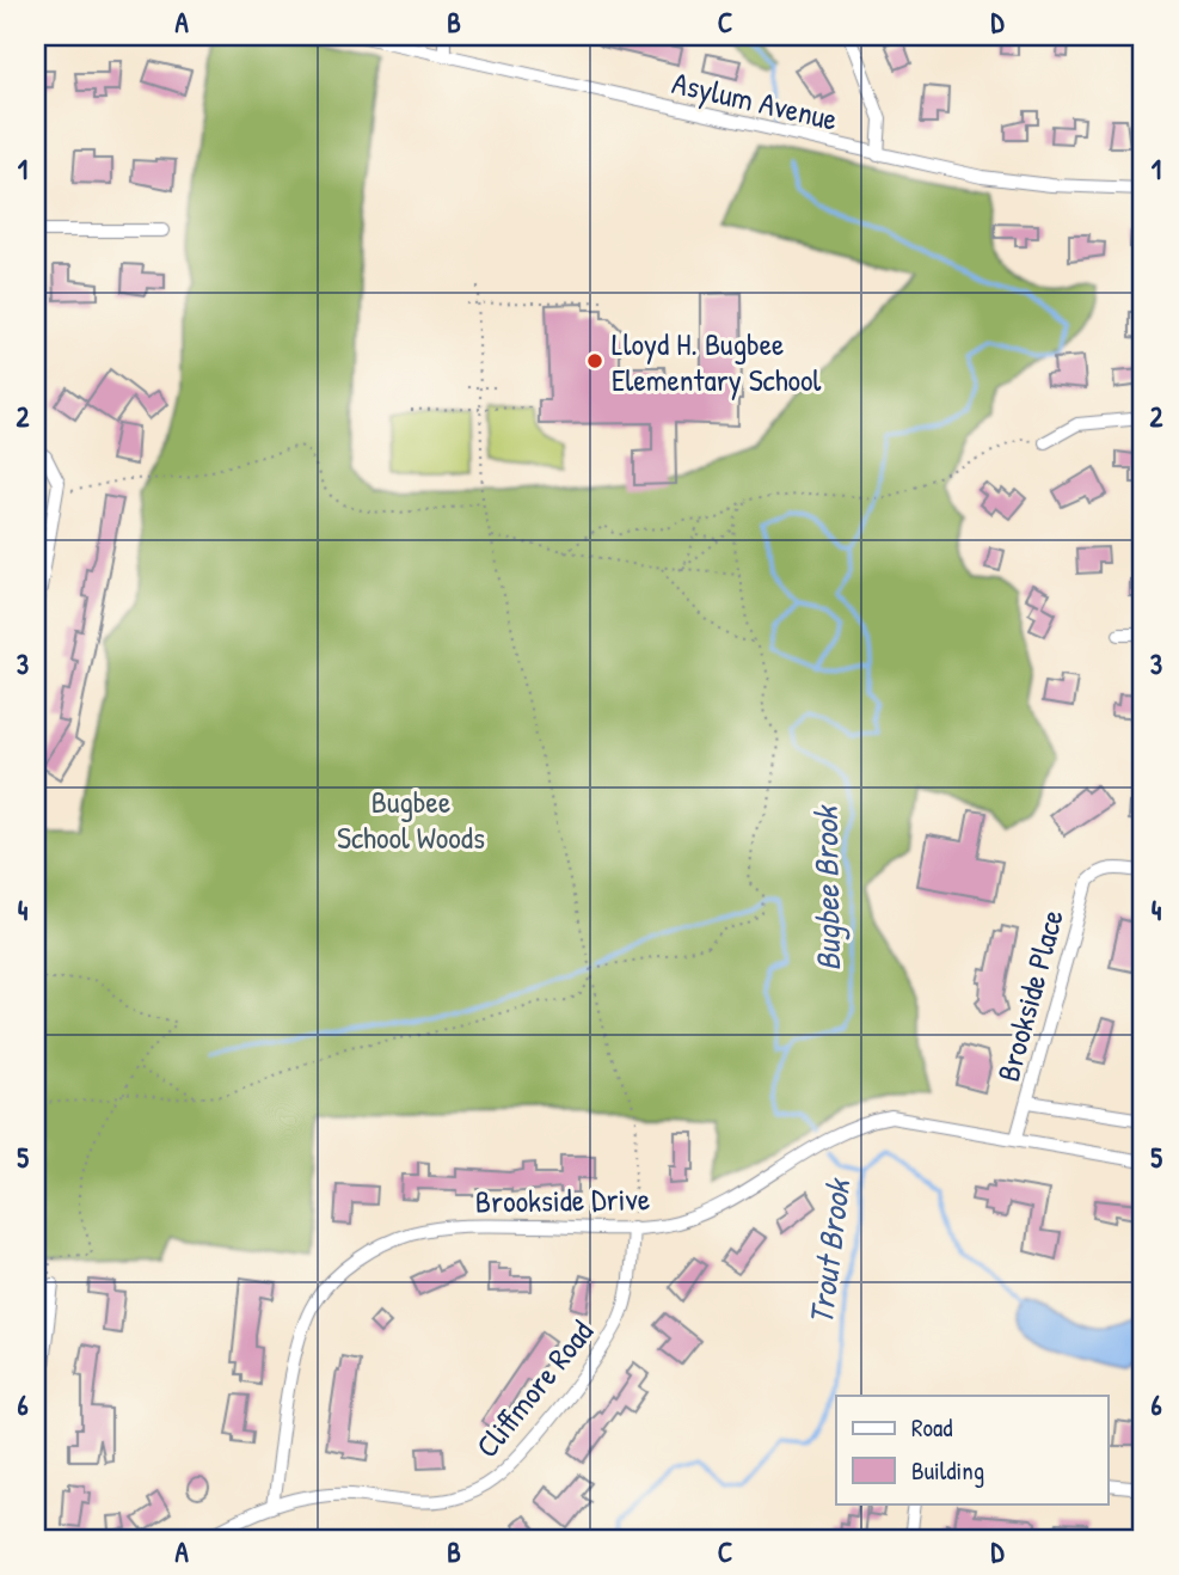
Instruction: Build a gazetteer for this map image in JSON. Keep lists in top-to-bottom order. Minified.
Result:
{"streets":{"street":["Asylum Avenue","Brookside Place","Brookside Drive","Cliffmore Road"]},"crossings":[["Brookside Place","Brookside Drive"],["Brookside Drive","Cliffmore Road"]],"water":["Bugbee Brook","Trout Brook"],"parks":["Bugbee School Woods"],"places":["Lloyd H. Bugbee Elementary School"],"legend":["Road","Building"],"grid":{"columns":["A","B","C","D"],"rows":["1","2","3","4","5","6"]}}
